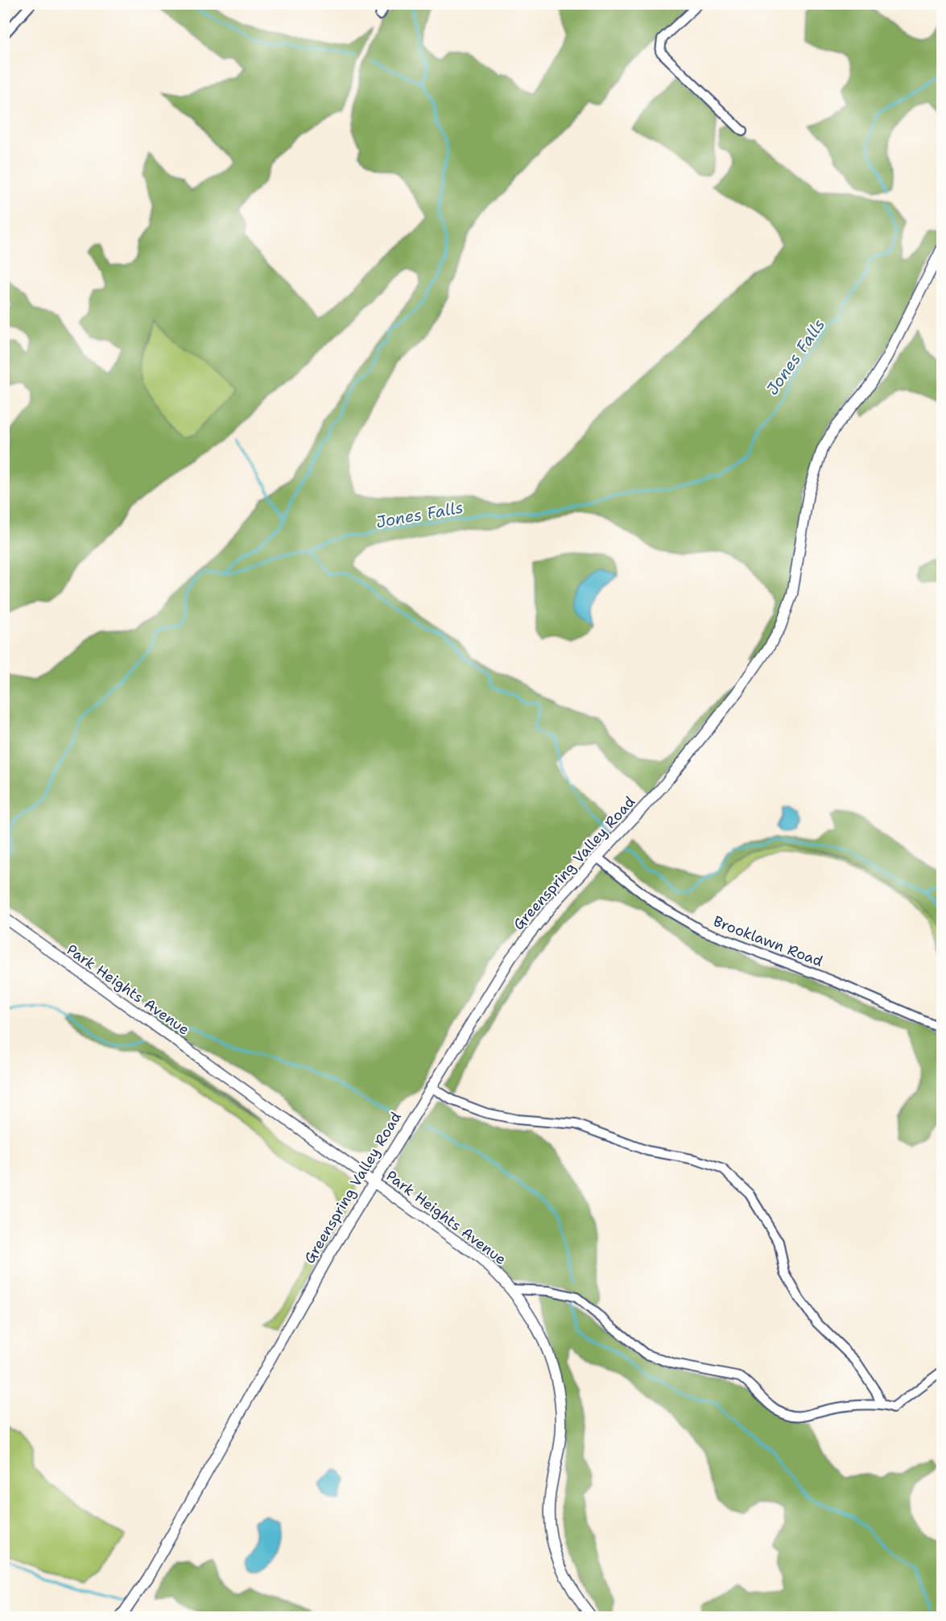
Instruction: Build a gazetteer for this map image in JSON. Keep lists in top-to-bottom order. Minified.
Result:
{"streets":{"main road":["Greenspring Valley Road","Park Heights Avenue"],"street":["Brooklawn Road"]},"crossings":[["Greenspring Valley Road","Brooklawn Road"],["Greenspring Valley Road","Park Heights Avenue"]],"water":["Jones Falls"]}
